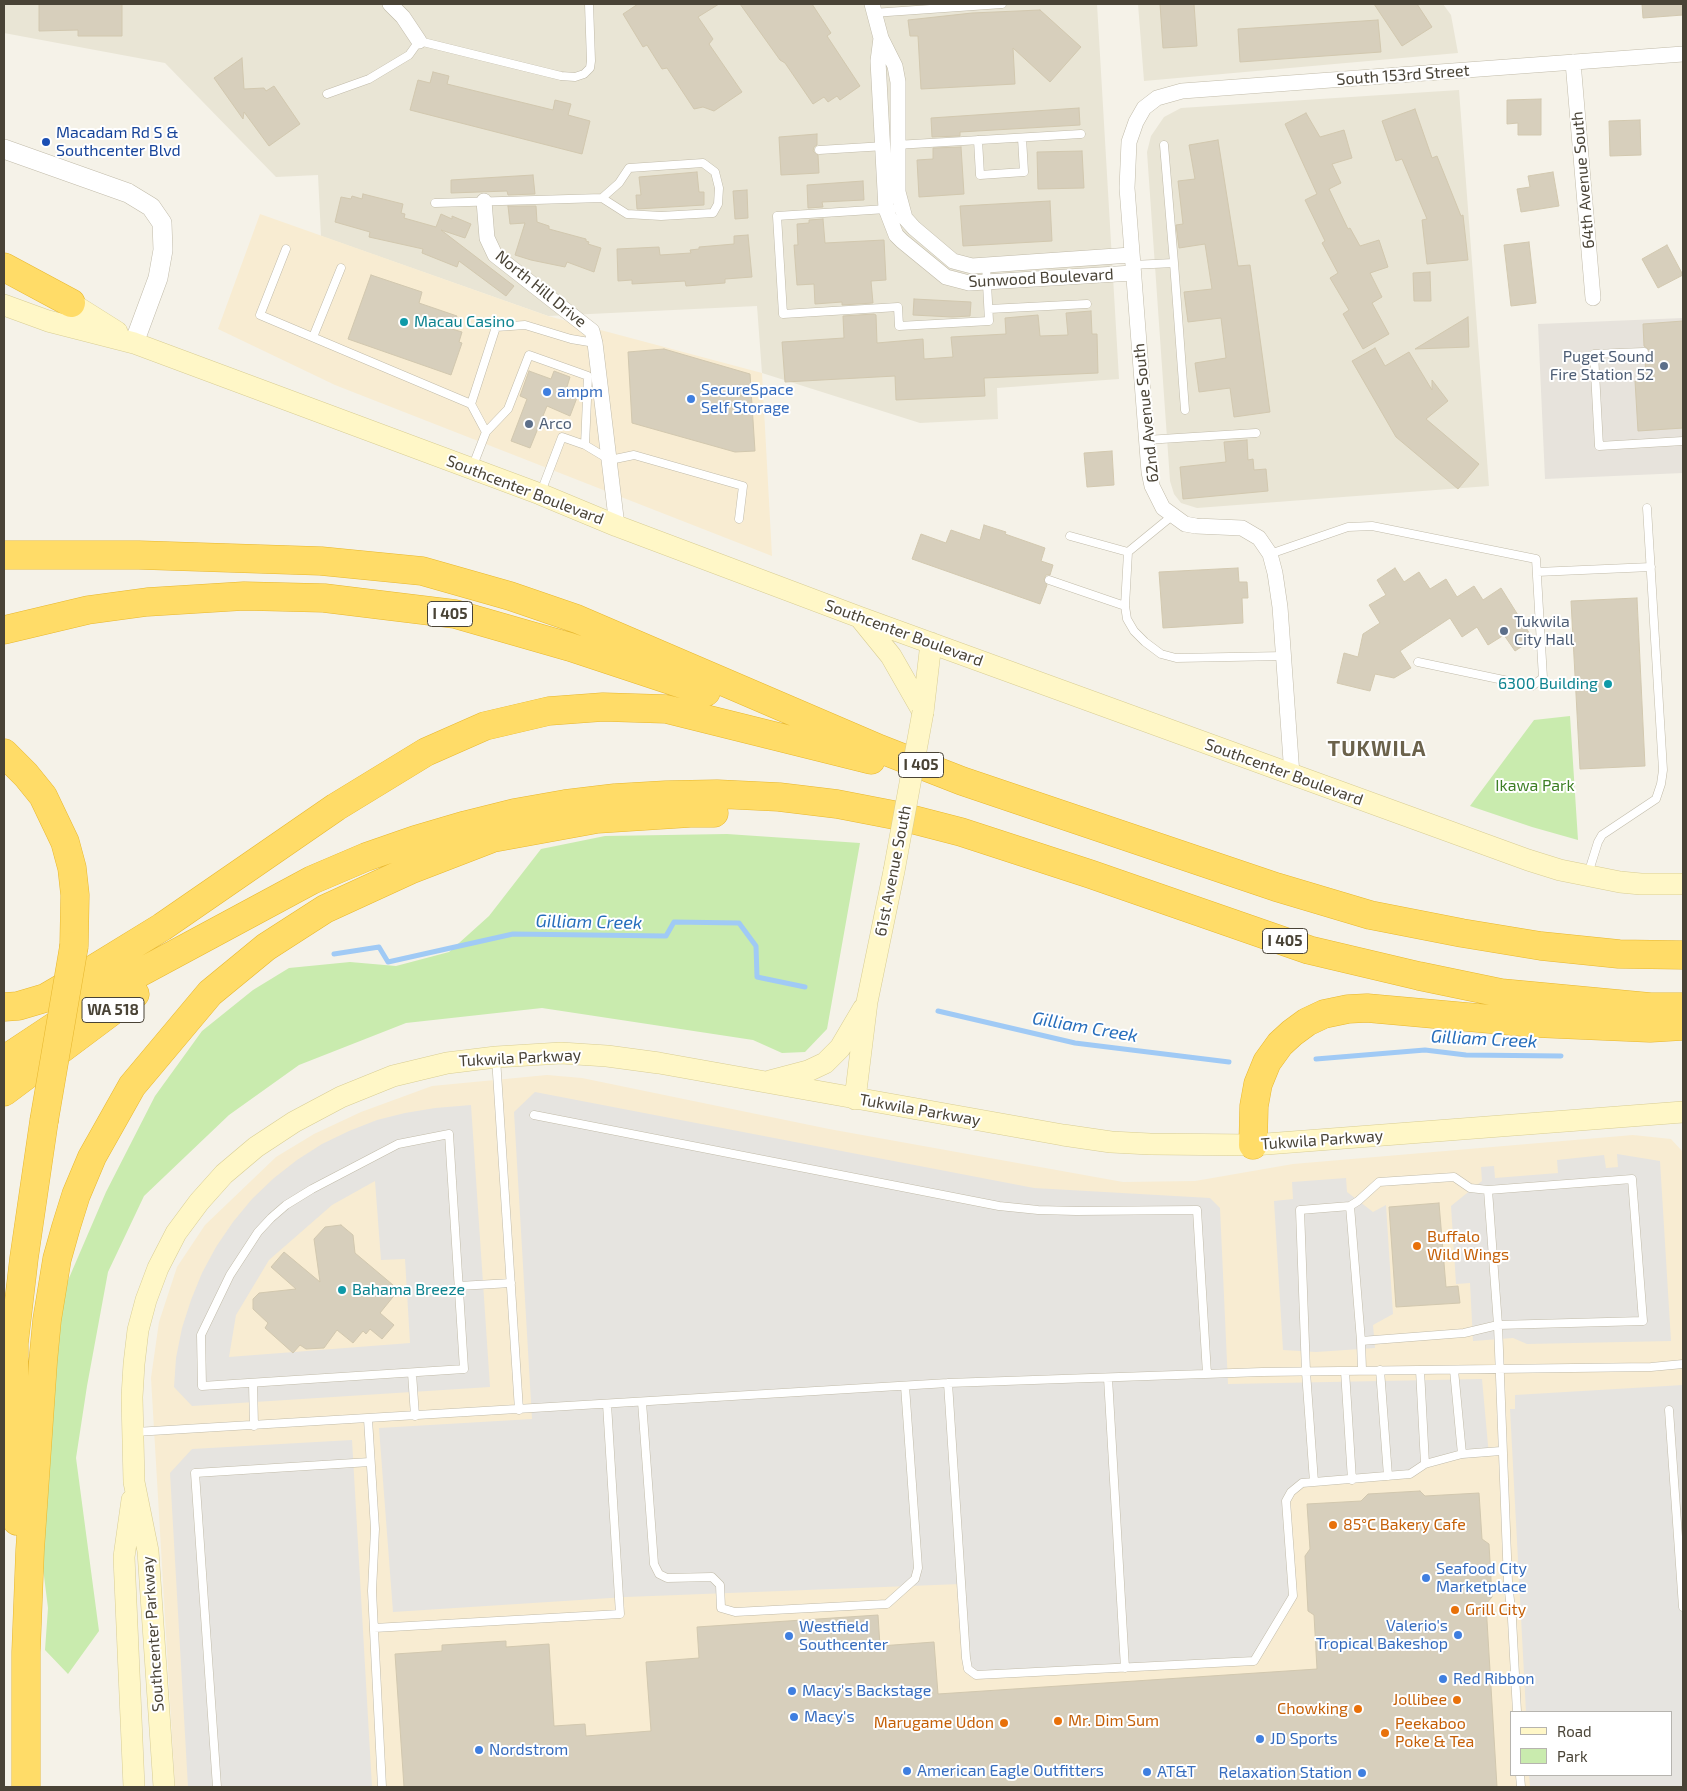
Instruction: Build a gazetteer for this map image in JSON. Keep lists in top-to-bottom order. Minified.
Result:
{"streets":{"highway":["I 405","WA 518"],"main road":["Southcenter Boulevard","61st Avenue South","Tukwila Parkway","Southcenter Parkway"],"street":["South 153rd Street","64th Avenue South","Sunwood Boulevard","North Hill Drive","62nd Avenue South"]},"crossings":[["South 153rd Street","64th Avenue South"],["South 153rd Street","62nd Avenue South"],["Sunwood Boulevard","62nd Avenue South"],["North Hill Drive","Southcenter Boulevard"],["62nd Avenue South","Southcenter Boulevard"],["Southcenter Boulevard","61st Avenue South"],["I 405","WA 518"],["61st Avenue South","Tukwila Parkway"],["Tukwila Parkway","Southcenter Parkway"]],"districts":["TUKWILA"],"water":["Gilliam Creek"],"parks":["Ikawa Park"],"places":["Macadam Rd S & Southcenter Blvd","Macau Casino","Puget Sound Fire Station 52","ampm","SecureSpace Self Storage","Arco","Tukwila City Hall","6300 Building","Buffalo Wild Wings","Bahama Breeze","85°C Bakery Cafe","Seafood City Marketplace","Grill City","Valerio's Tropical Bakeshop","Westfield Southcenter","Red Ribbon","Macy's Backstage","Jollibee","Chowking","Macy's","Mr. Dim Sum","Marugame Udon","Peekaboo Poke & Tea","JD Sports","Nordstrom","American Eagle Outfitters","AT&T","Relaxation Station"],"legend":["Road","Park"]}
